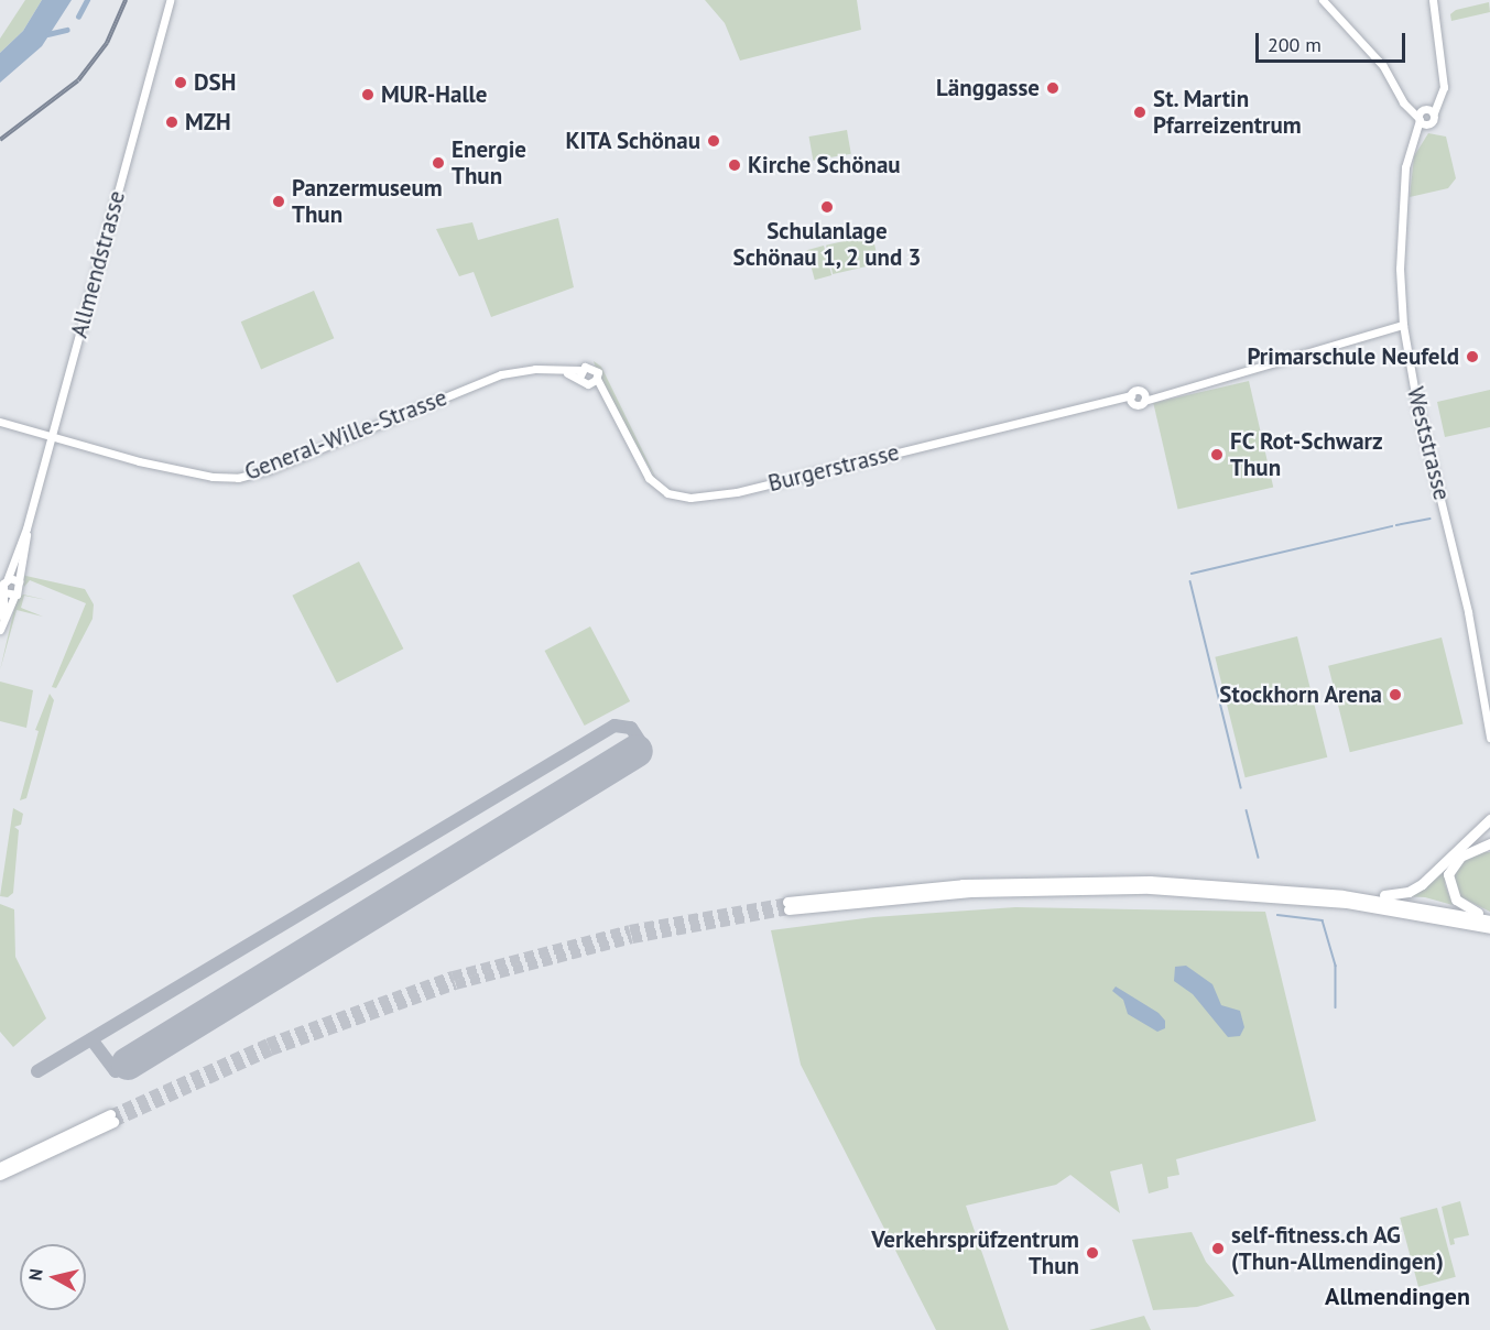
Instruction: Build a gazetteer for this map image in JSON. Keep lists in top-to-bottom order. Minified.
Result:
{"streets":{"main road":["Allmendstrasse","General-Wille-Strasse","Weststrasse","Burgerstrasse"]},"crossings":[["Allmendstrasse","General-Wille-Strasse"]],"districts":["Allmendingen"],"places":["DSH","Länggasse","MUR-Halle","St. Martin Pfarreizentrum","MZH","KITA Schönau","Energie Thun","Kirche Schönau","Panzermuseum Thun","Schulanlage Schönau 1, 2 und 3","Primarschule Neufeld","FC Rot-Schwarz Thun","Stockhorn Arena","self-fitness.ch AG (Thun-Allmendingen)","Verkehrsprüfzentrum Thun"],"scale_bar":"200 m","north":"left"}
